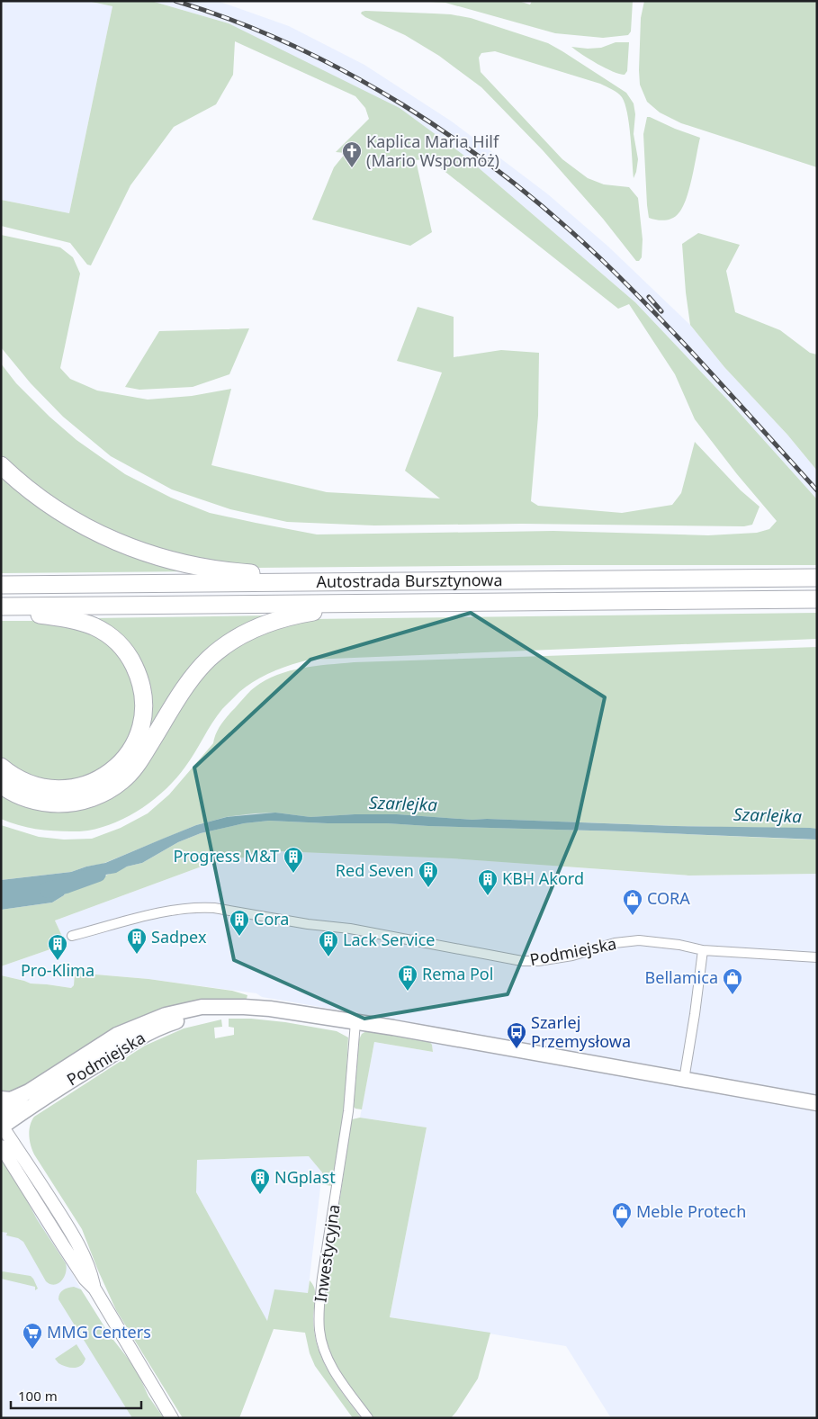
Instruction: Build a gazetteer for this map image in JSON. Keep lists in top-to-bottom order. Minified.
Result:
{"streets":{"highway":["Autostrada Bursztynowa"],"main road":["Podmiejska"],"street":["Inwestycyjna"]},"crossings":[["Podmiejska","Inwestycyjna"]],"water":["Szarlejka"],"places":{"church":["Kaplica Maria Hilf (Mario Wspomóż)"],"building":["Progress M&T","Red Seven","KBH Akord","Cora","Sadpex","Lack Service","Pro-Klima","Rema Pol","NGplast"],"shop":["CORA","Bellamica","Meble Protech"],"bus stop":["Szarlej Przemysłowa"],"supermarket":["MMG Centers"]},"scale_bar":"100 m"}
